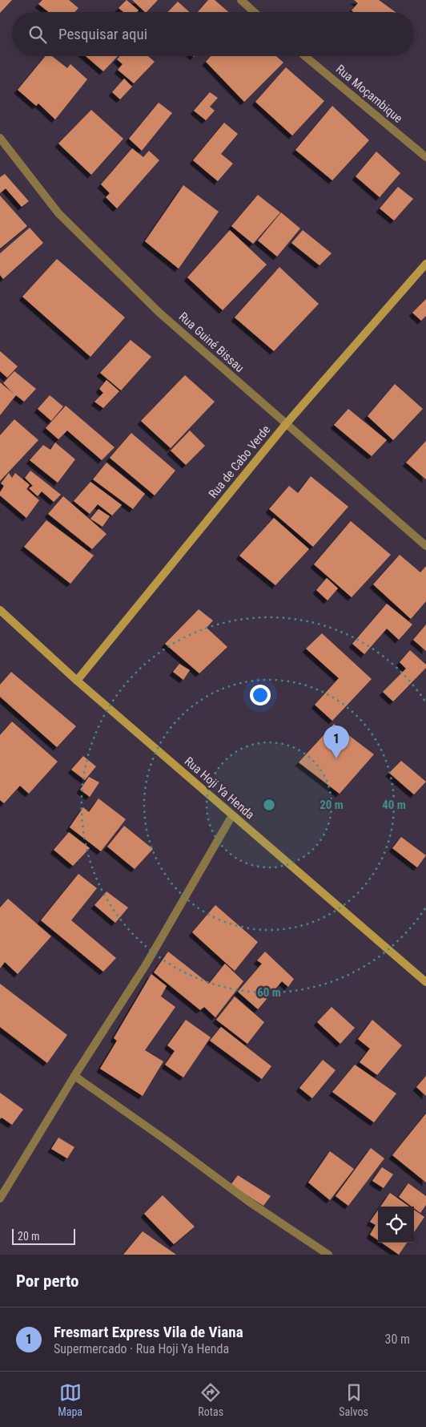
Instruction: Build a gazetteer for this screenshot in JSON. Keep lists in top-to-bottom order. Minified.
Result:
{"streets":{"main road":["Rua de Cabo Verde","Rua Hoji Ya Henda"],"street":["Rua Moçambique","Rua Guiné Bissau"]},"crossings":[["Rua Guiné Bissau","Rua de Cabo Verde"],["Rua de Cabo Verde","Rua Hoji Ya Henda"]],"scale_bar":"20 m","page":{"search":"Pesquisar aqui","pins":"1","scale":"20 m","heading":"Por perto","list":[{"mark":"1","name":"Fresmart Express Vila de Viana","note":"Supermercado · Rua Hoji Ya Henda","value":"30 m"}],"nav":["Mapa","Rotas","Salvos"]},"rings":["20 m","40 m","60 m"]}
